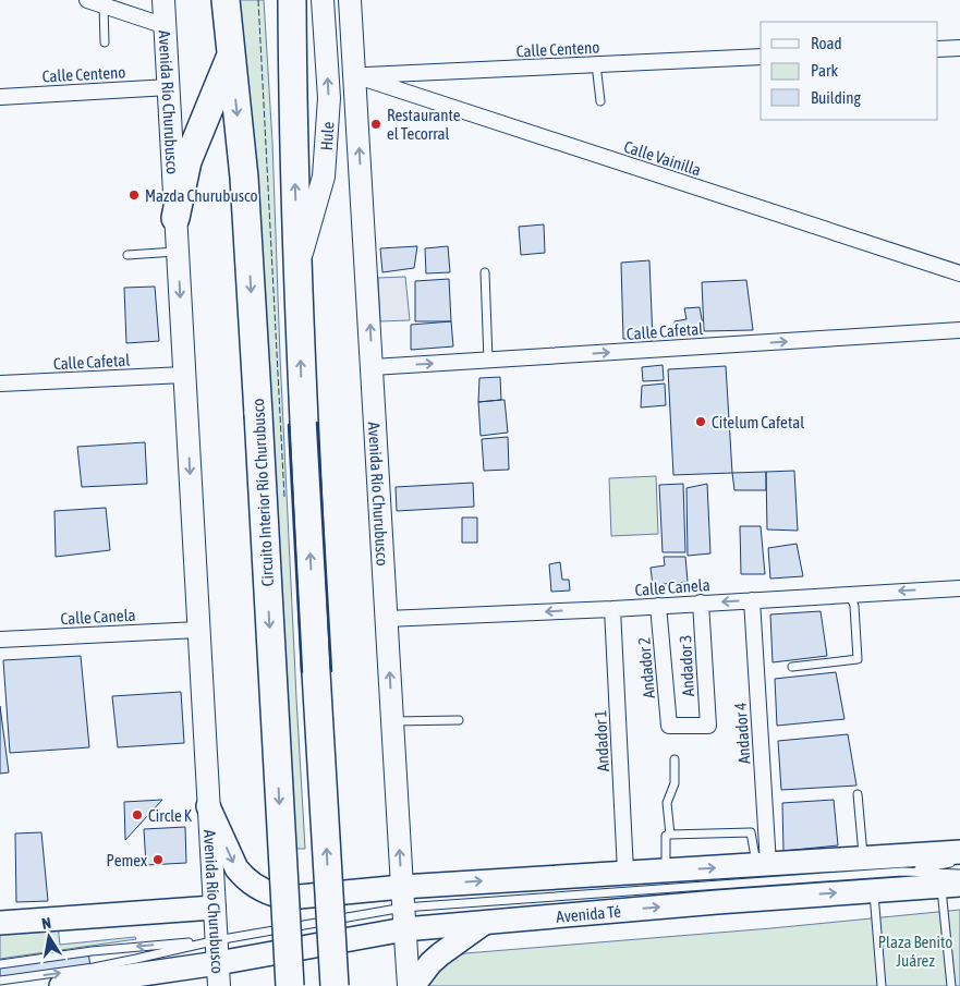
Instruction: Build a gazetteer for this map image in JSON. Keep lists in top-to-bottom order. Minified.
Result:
{"streets":{"highway":["Circuito Interior Río Churubusco"],"main road":["Avenida Río Churubusco","Hule","Avenida Té"],"street":["Calle Centeno","Calle Vainilla","Calle Cafetal","Calle Canela","Andador 3","Andador 2","Andador 4","Andador 1"]},"crossings":[["Calle Centeno","Avenida Río Churubusco"],["Calle Centeno","Calle Vainilla"],["Avenida Río Churubusco","Calle Vainilla"],["Avenida Río Churubusco","Calle Cafetal"],["Avenida Río Churubusco","Calle Canela"],["Avenida Río Churubusco","Avenida Té"],["Calle Canela","Andador 3"],["Calle Canela","Andador 2"],["Calle Canela","Andador 4"],["Calle Canela","Andador 1"],["Andador 3","Andador 2"],["Andador 4","Avenida Té"],["Andador 1","Avenida Té"]],"one_way":["Hule","Calle Cafetal","Calle Canela"],"parks":["Plaza Benito Juárez"],"places":["Restaurante el Tecorral","Mazda Churubusco","Citelum Cafetal","Circle K","Pemex"],"legend":["Road","Park","Building"],"north":"top"}
